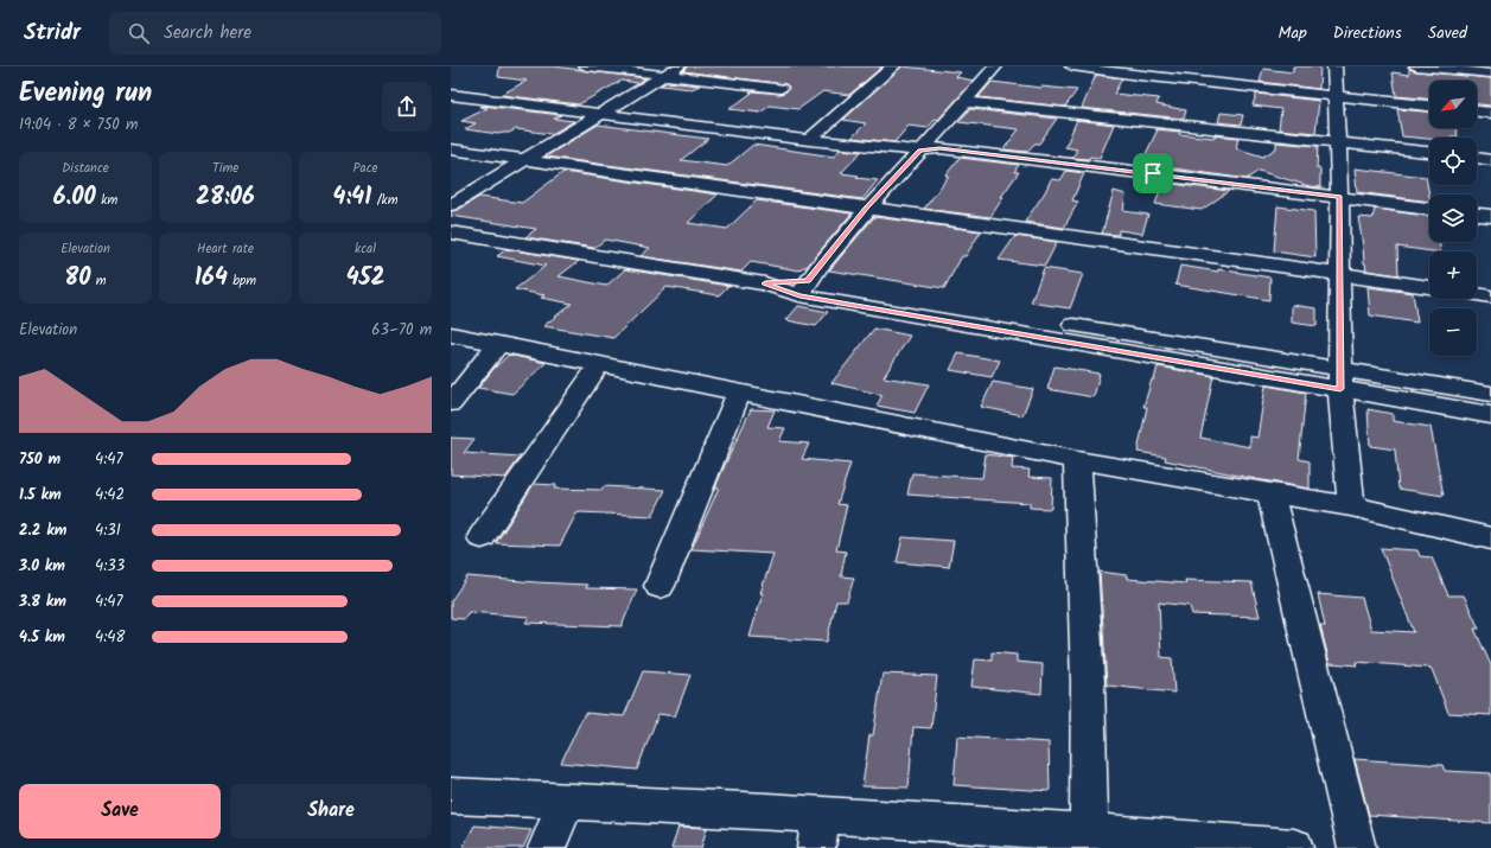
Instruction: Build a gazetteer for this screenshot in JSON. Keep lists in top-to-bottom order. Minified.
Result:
{"north":"bottom left","page":{"header":"Stridr","search":"Search here","nav":["Map","Directions","Saved"],"heading":["Evening run","19:04 · 8 × 750 m"],"map_buttons":["+","−"],"stats":[["Distance","6.00 km"],["Time","28:06"],["Pace","4:41 /km"],["Elevation","80 m"],["Heart rate","164 bpm"],["kcal","452"]],"chart":["Elevation","63–70 m"],"list":[{"name":"750 m","note":"4:47"},{"name":"1.5 km","note":"4:42"},{"name":"2.2 km","note":"4:31"},{"name":"3.0 km","note":"4:33"},{"name":"3.8 km","note":"4:47"},{"name":"4.5 km","note":"4:48"}],"buttons":["Save","Share"]}}
